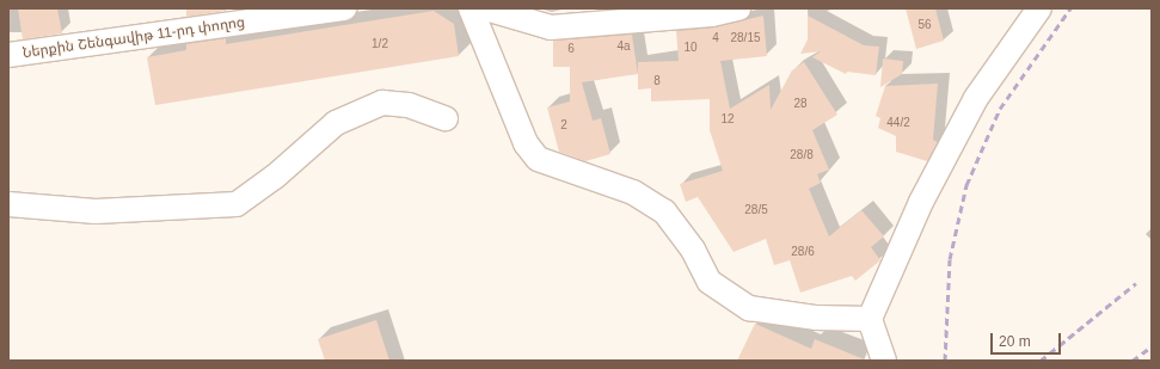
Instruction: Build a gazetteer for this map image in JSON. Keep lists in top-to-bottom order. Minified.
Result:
{"streets":{"street":["Ներքին Շենգավիթ 11-րդ փողոց"]},"house_numbers":["56","4","28/15","1/2","4a","10","6","8","28","12","44/2","2","28/8","28/5","28/6"],"scale_bar":"20 m"}
